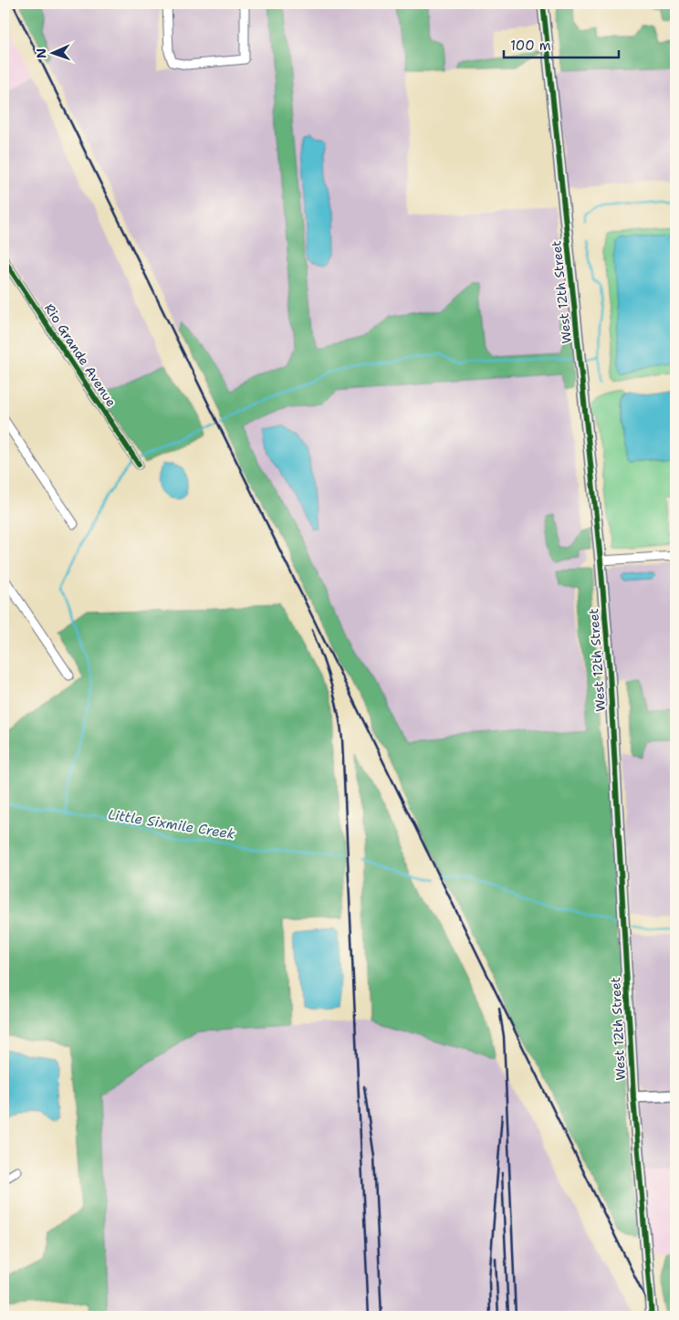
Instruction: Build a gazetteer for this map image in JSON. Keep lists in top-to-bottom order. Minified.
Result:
{"streets":{"street":["West 12th Street","Rio Grande Avenue"]},"water":["Little Sixmile Creek"],"scale_bar":"100 m","north":"left"}
